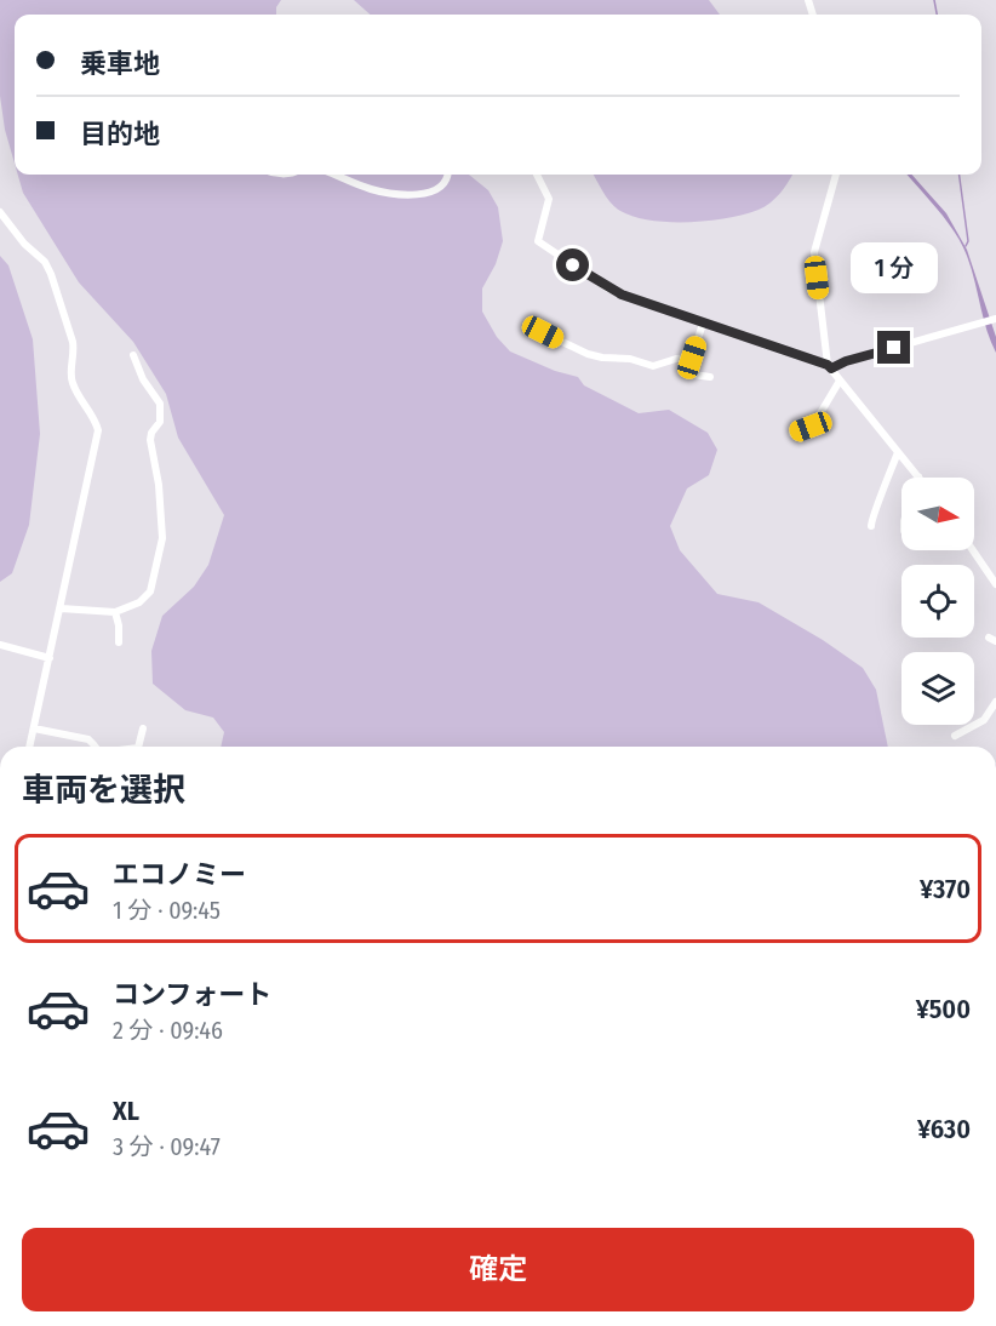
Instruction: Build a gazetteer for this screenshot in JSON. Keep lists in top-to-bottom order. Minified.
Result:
{"north":"right","page":{"banner":["乗車地","目的地"],"bubble":"1 分","heading":"車両を選択","list":[{"name":"エコノミー","note":"1 分 · 09:45","value":"¥370"},{"name":"コンフォート","note":"2 分 · 09:46","value":"¥500"},{"name":"XL","note":"3 分 · 09:47","value":"¥630"}],"buttons":"確定"}}
